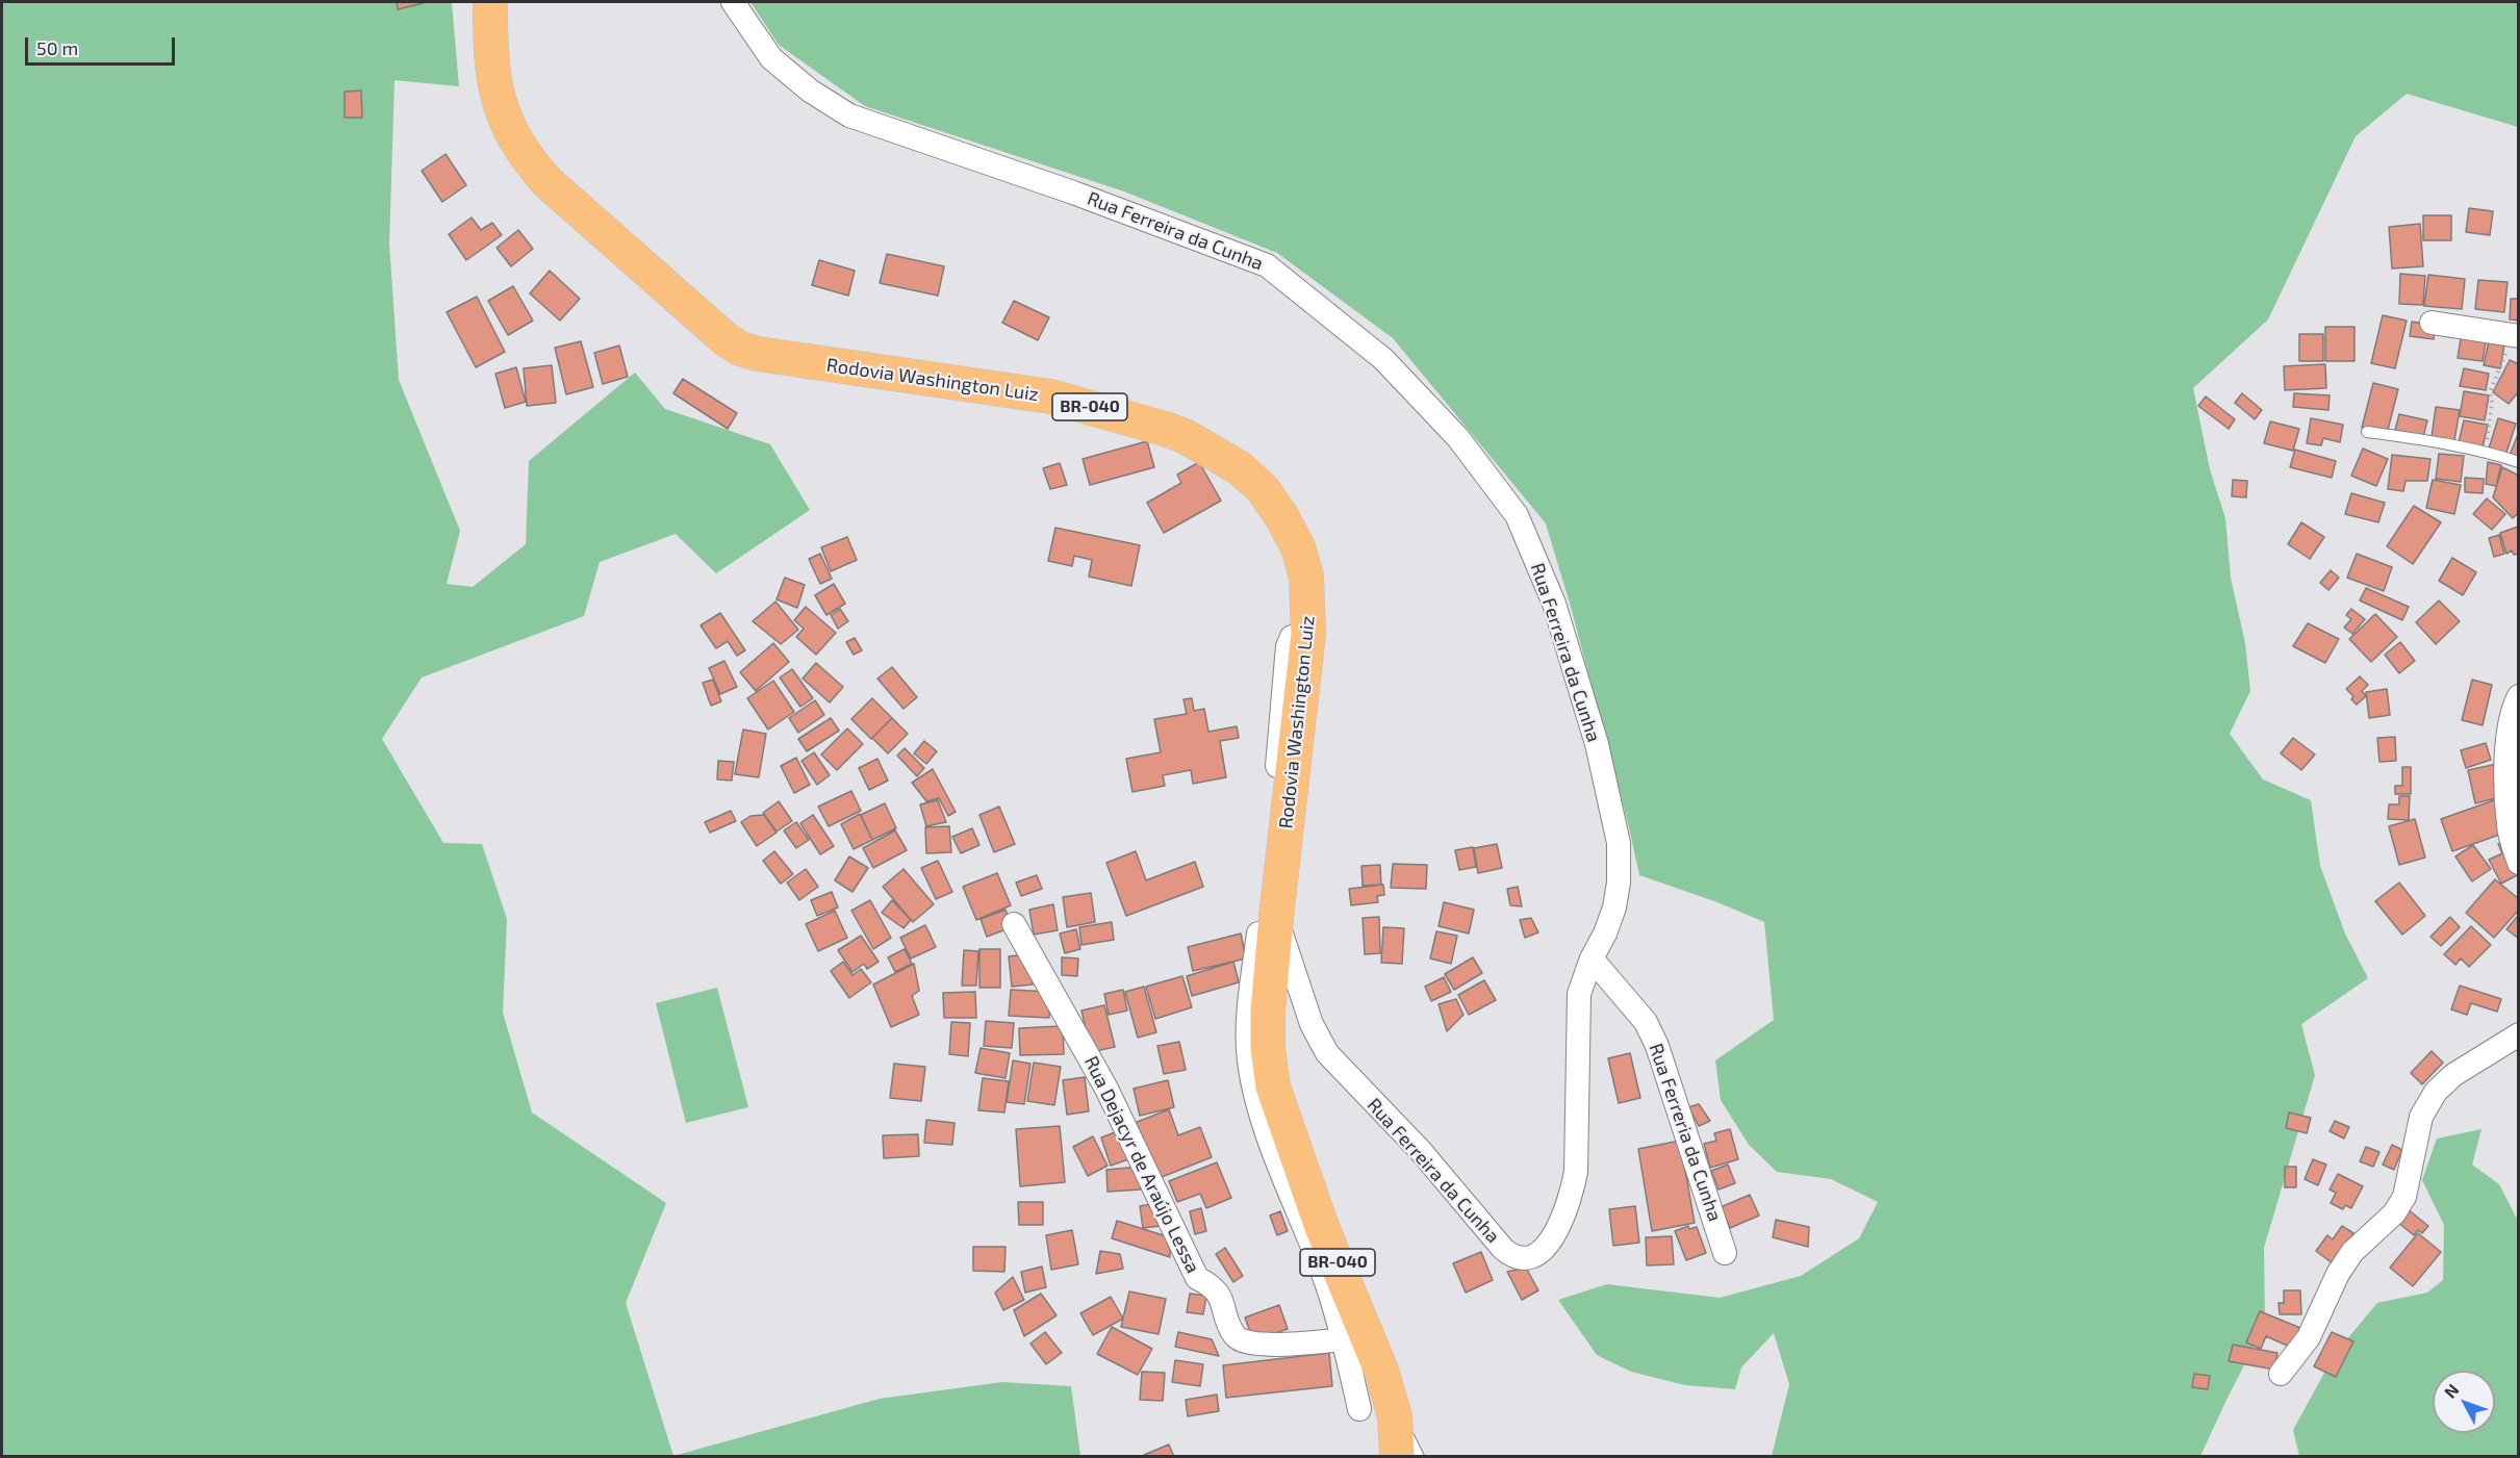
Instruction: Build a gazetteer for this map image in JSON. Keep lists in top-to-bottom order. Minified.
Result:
{"streets":{"highway":["Rodovia Washington Luiz","BR-040"],"street":["Rua Ferreira da Cunha","Rua Ferreria da Cunha","Rua Dejacyr de Araújo Lessa"]},"crossings":[["Rua Ferreira da Cunha","Rodovia Washington Luiz"],["Rua Ferreira da Cunha","Rua Ferreria da Cunha"]],"scale_bar":"50 m","north":"top left"}
